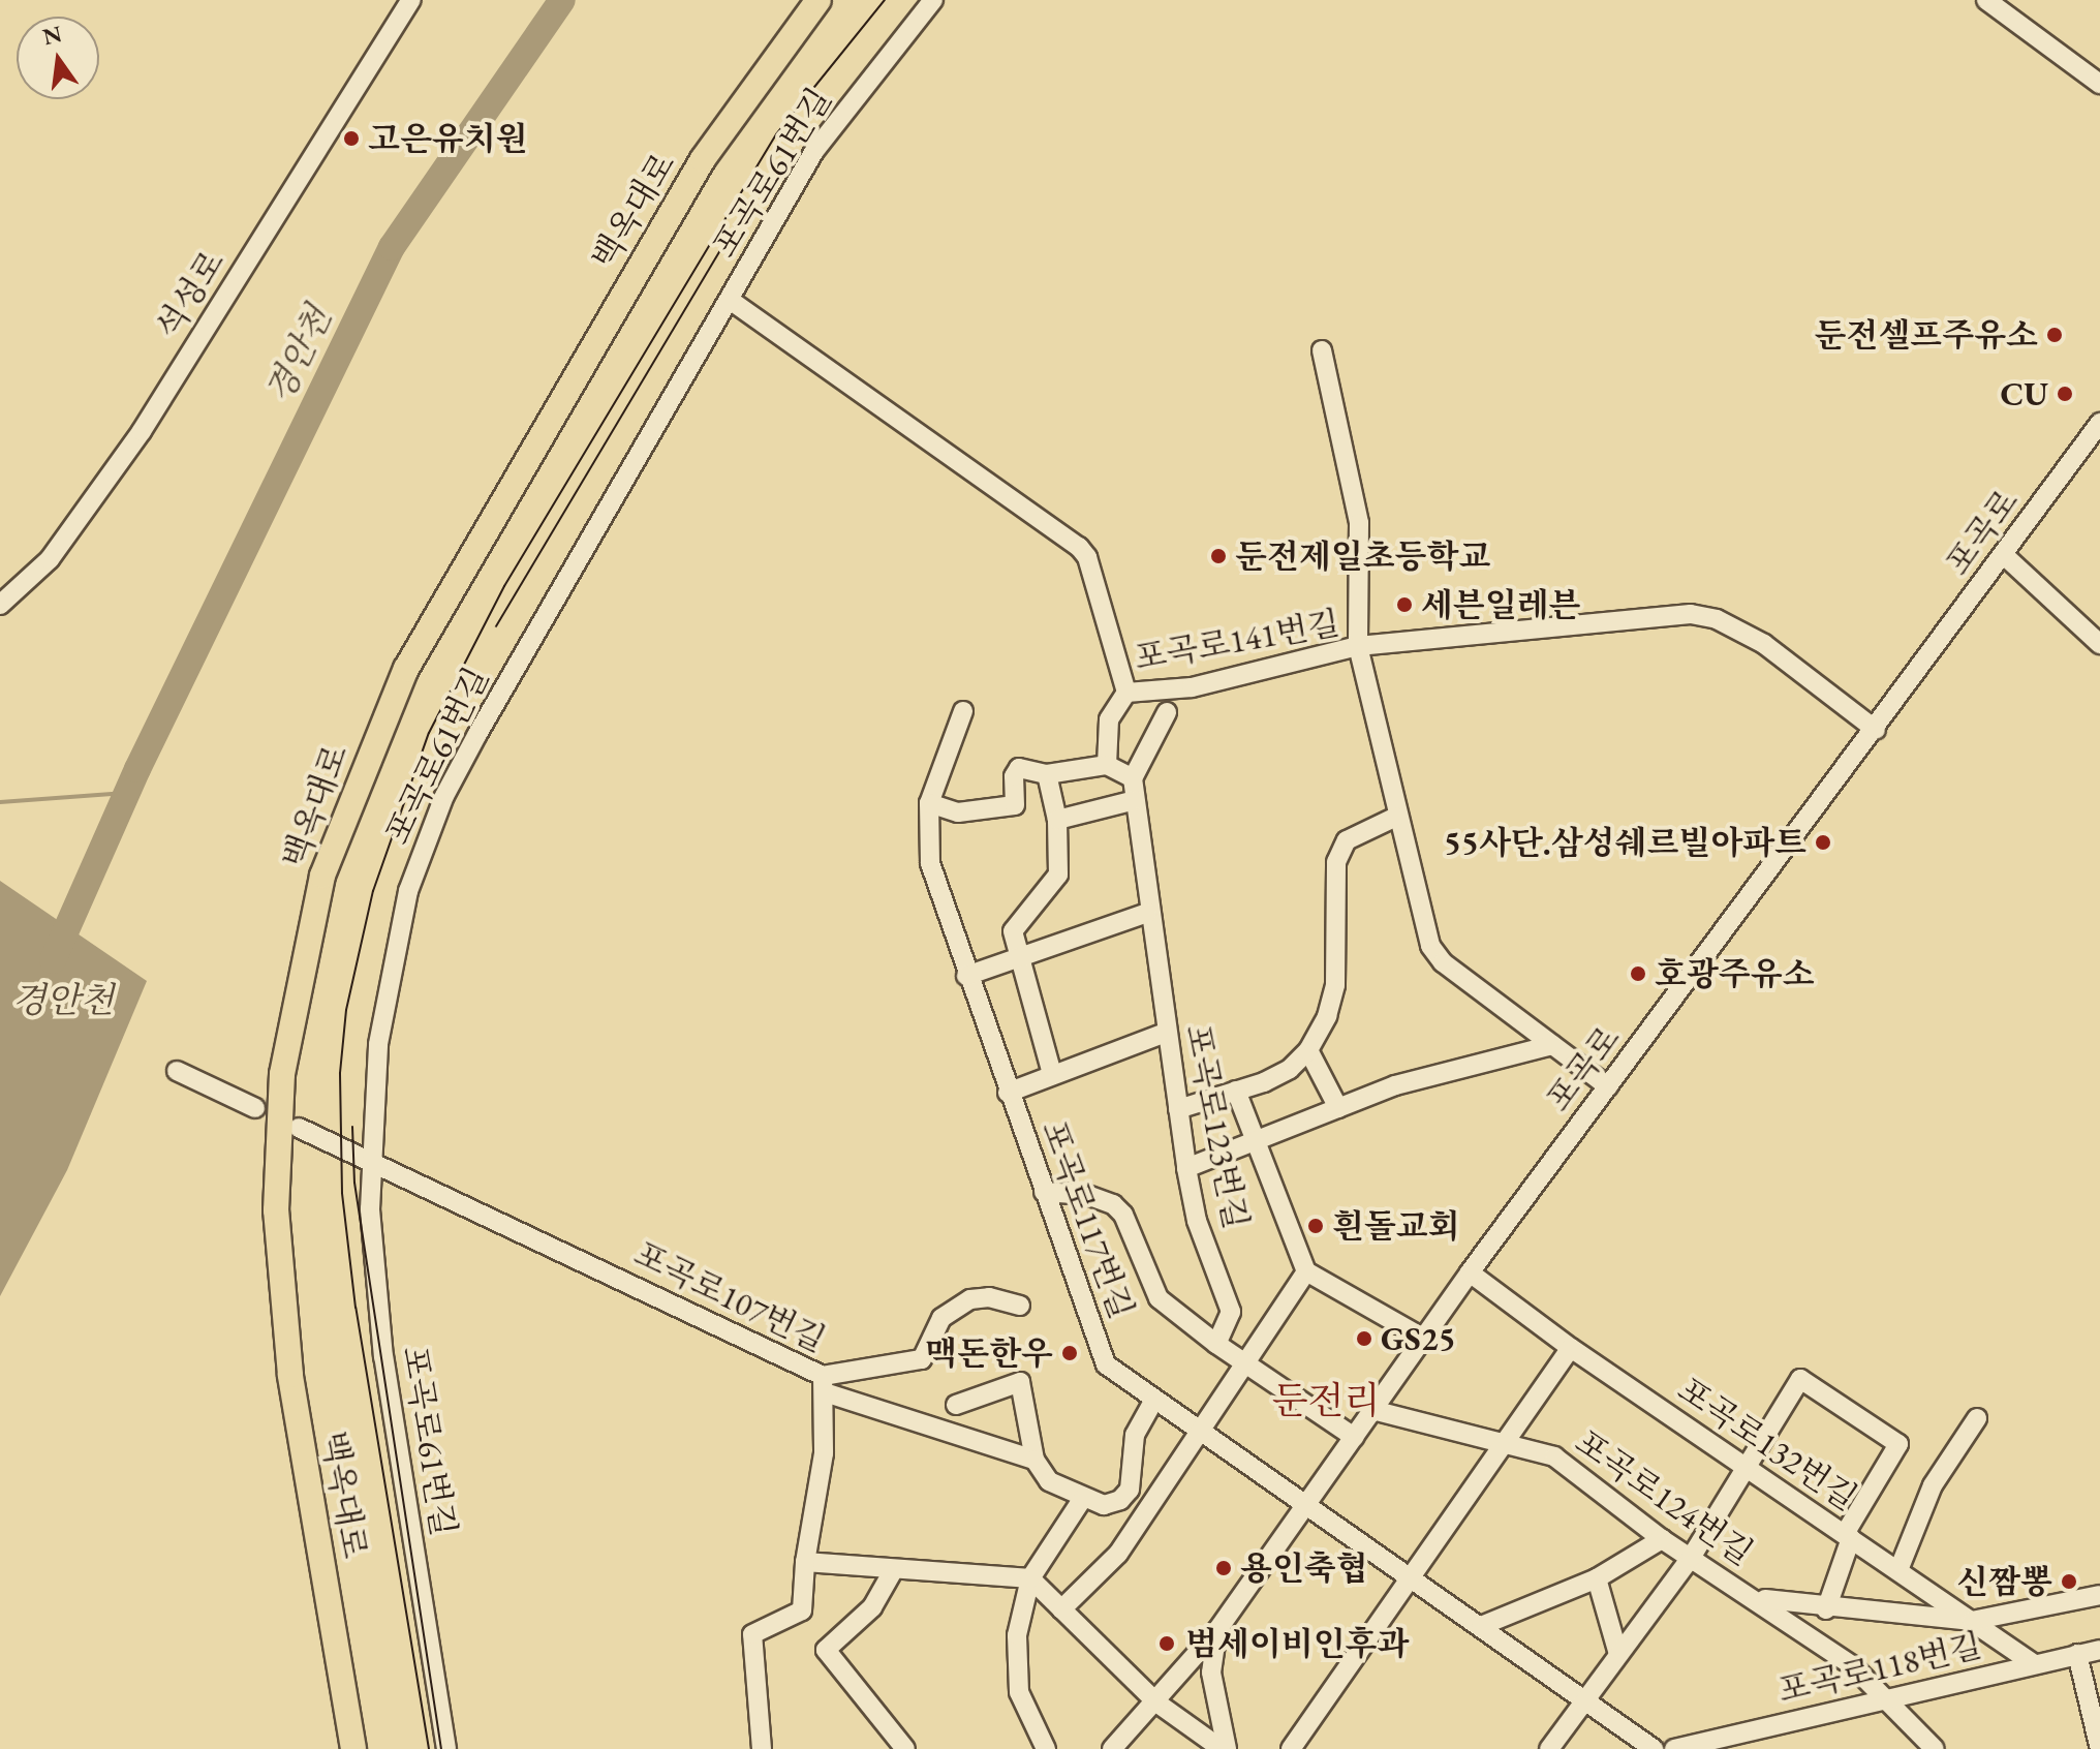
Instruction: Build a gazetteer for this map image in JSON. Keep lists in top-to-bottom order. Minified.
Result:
{"streets":{"main road":["백옥대로"],"street":["포곡로61번길","석성로","포곡로","포곡로141번길","포곡로123번길","포곡로117번길","포곡로107번길","포곡로132번길","포곡로124번길","포곡로118번길"]},"crossings":[["포곡로61번길","포곡로141번길"],["포곡로61번길","포곡로107번길"],["포곡로","포곡로141번길"],["포곡로","포곡로117번길"],["포곡로","포곡로132번길"],["포곡로","포곡로124번길"],["포곡로132번길","포곡로118번길"],["포곡로124번길","포곡로118번길"]],"districts":["둔전리"],"water":["경안천"],"places":["고은유치원","둔전셀프주유소","CU","둔전제일초등학교","세븐일레븐","55사단.삼성쉐르빌아파트","호광주유소","흰돌교회","GS25","맥돈한우","용인축협","신짬뽕","범세이비인후과"],"north":"top"}
